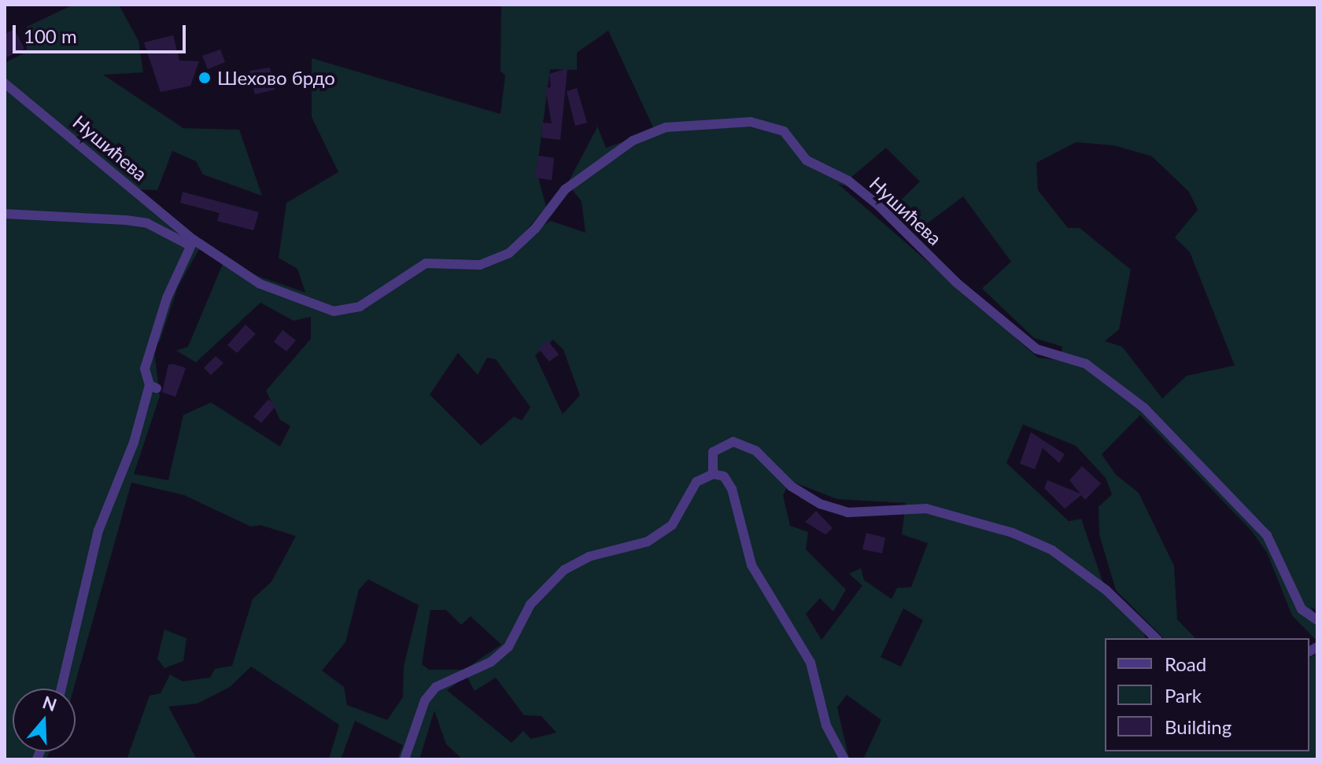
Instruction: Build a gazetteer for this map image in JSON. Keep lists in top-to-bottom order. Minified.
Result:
{"streets":{"street":["Нушићева"]},"places":["Шехово брдо"],"legend":["Road","Park","Building"],"scale_bar":"100 m","north":"top"}
